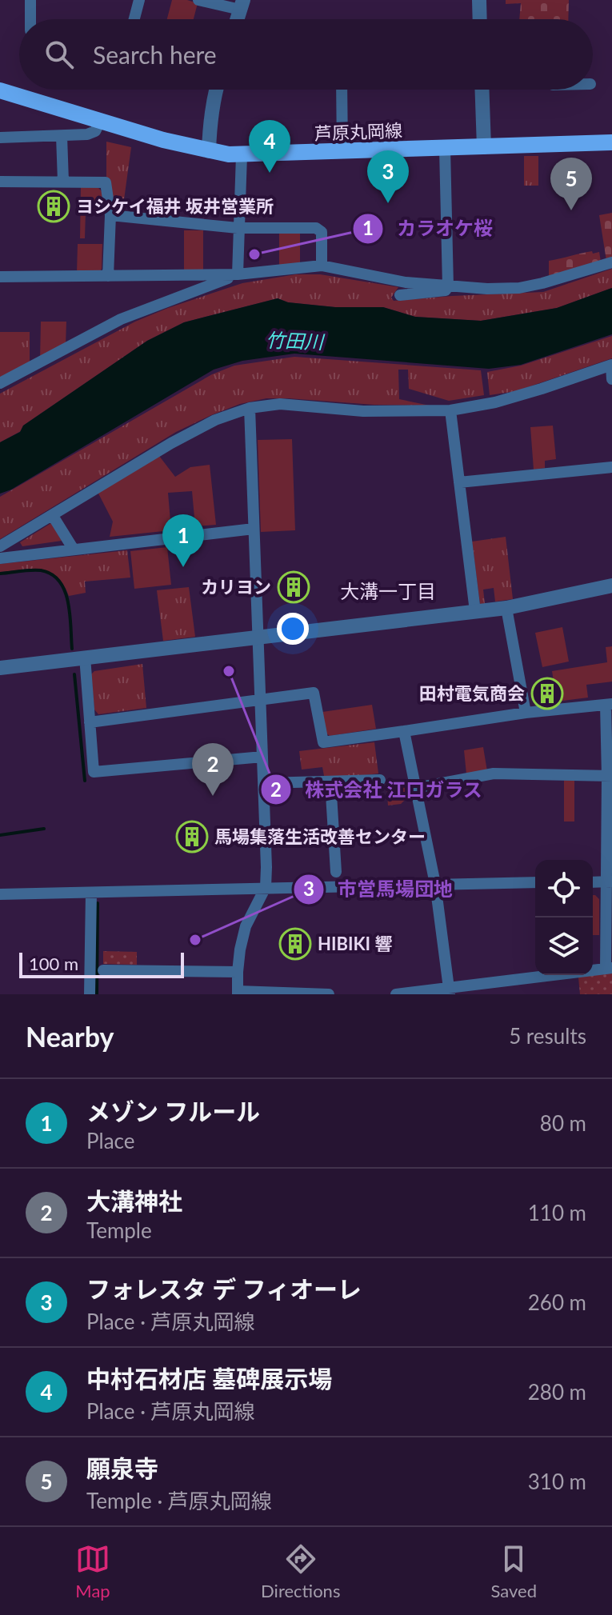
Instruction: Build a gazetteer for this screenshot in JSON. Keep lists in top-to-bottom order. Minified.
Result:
{"streets":{"main road":["芦原丸岡線"]},"districts":["大溝一丁目"],"water":["竹田川"],"places":{"building":["ヨシケイ福井 坂井営業所","カリヨン","田村電気商会","馬場集落生活改善センター","HIBIKI 響"],"other":["カラオケ桜","株式会社 江口ガラス","市営馬場団地"]},"scale_bar":"100 m","page":{"search":"Search here","pins":["4","3","5","1","2"],"scale":"100 m","heading":["Nearby","5 results"],"list":[{"mark":"1","name":"メゾン フルール","note":"Place","value":"80 m"},{"mark":"2","name":"大溝神社","note":"Temple","value":"110 m"},{"mark":"3","name":"フォレスタ デ フィオーレ","note":"Place · 芦原丸岡線","value":"260 m"},{"mark":"4","name":"中村石材店 墓碑展示場","note":"Place · 芦原丸岡線","value":"280 m"},{"mark":"5","name":"願泉寺","note":"Temple · 芦原丸岡線","value":"310 m"}],"nav":["Map","Directions","Saved"]}}
